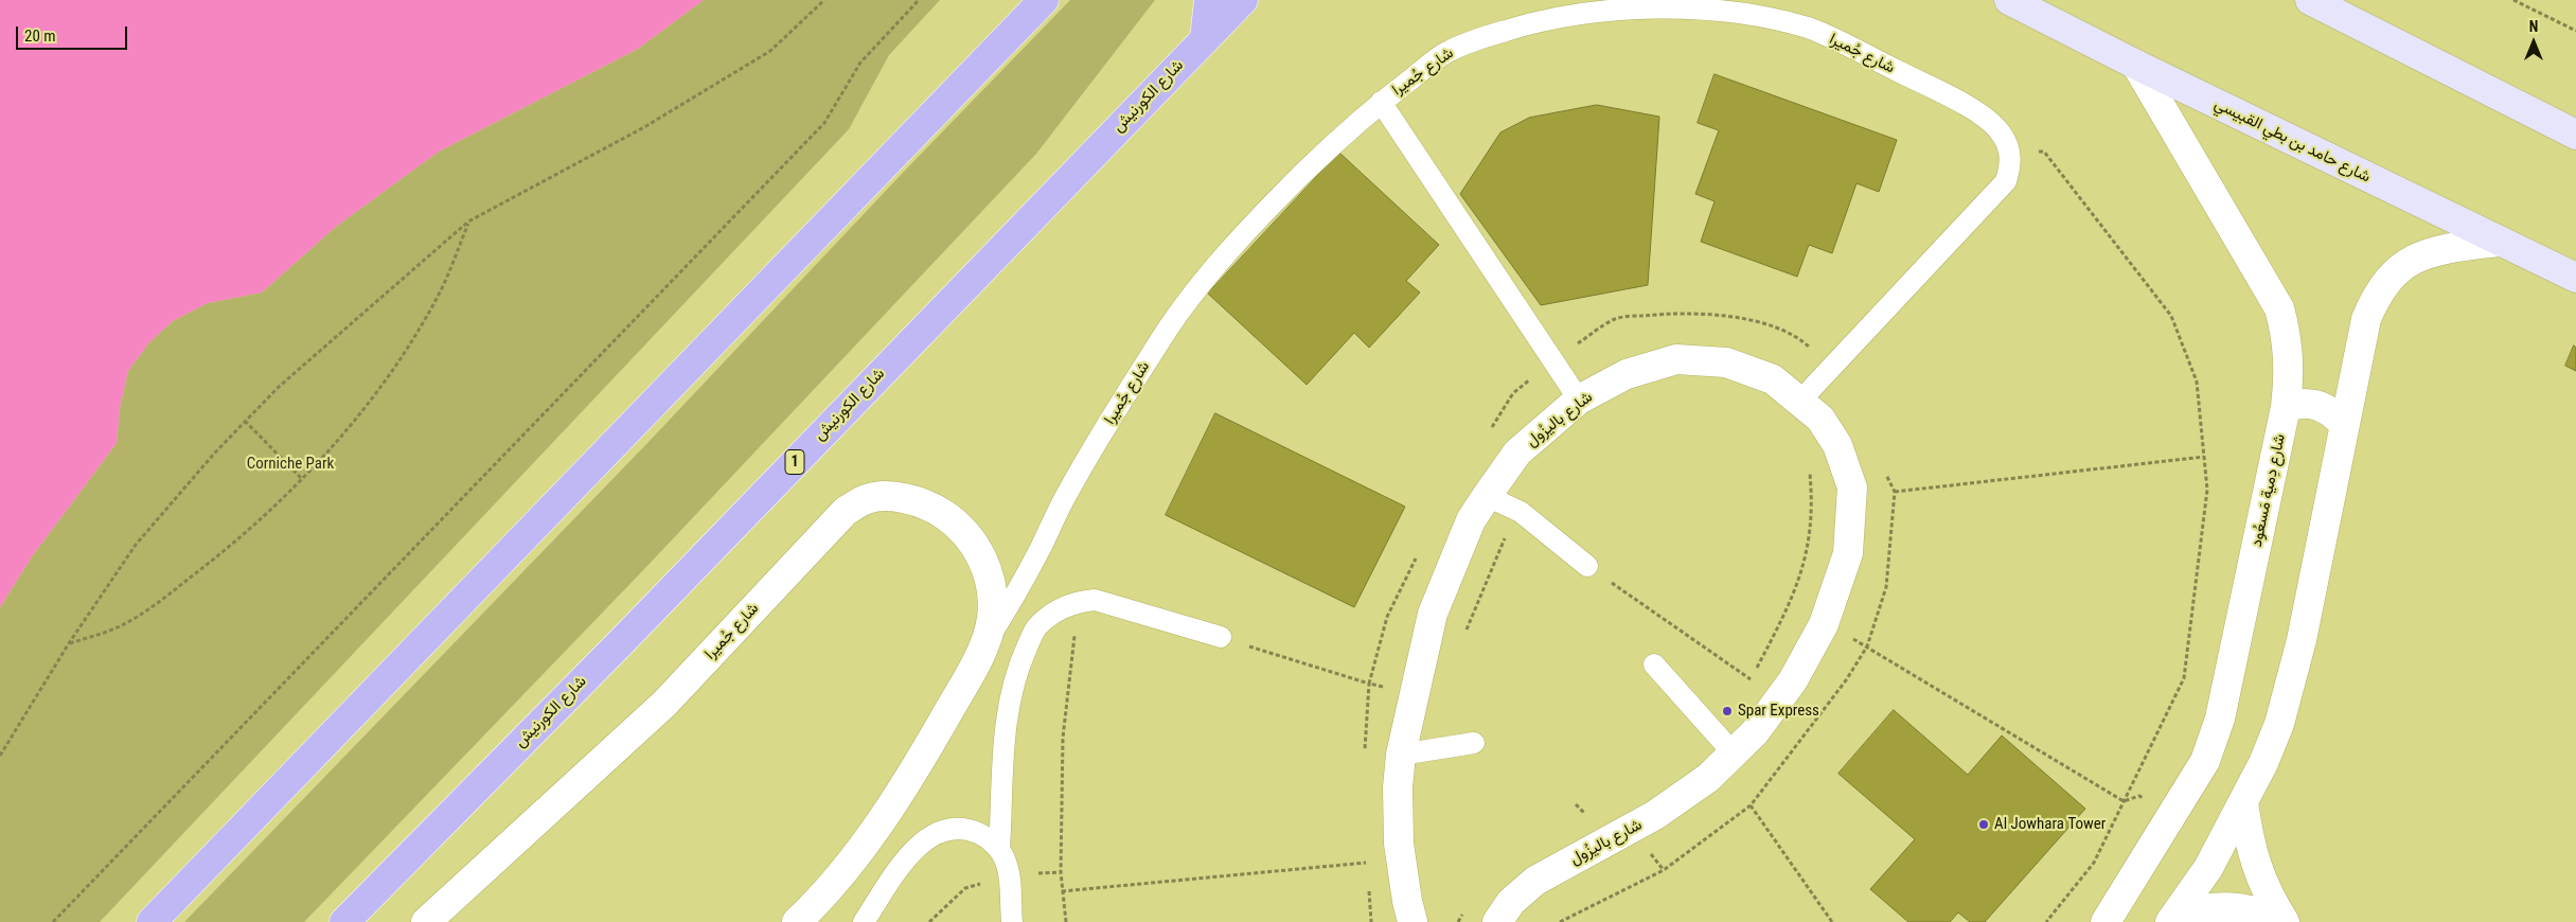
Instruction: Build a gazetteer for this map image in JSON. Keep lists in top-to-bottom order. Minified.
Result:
{"streets":{"highway":["شارع الكورنيش","1"],"main road":["شارع حامد بن بطي القبيسي"],"street":["شارع جُميرا","شارع باليزُول","شارع دِمية مَسعُود"]},"crossings":[["شارع جُميرا","شارع باليزُول"],["شارع حامد بن بطي القبيسي","شارع دِمية مَسعُود"]],"parks":["Corniche Park"],"places":["Spar Express","Al Jowhara Tower"],"scale_bar":"20 m","north":"top"}
